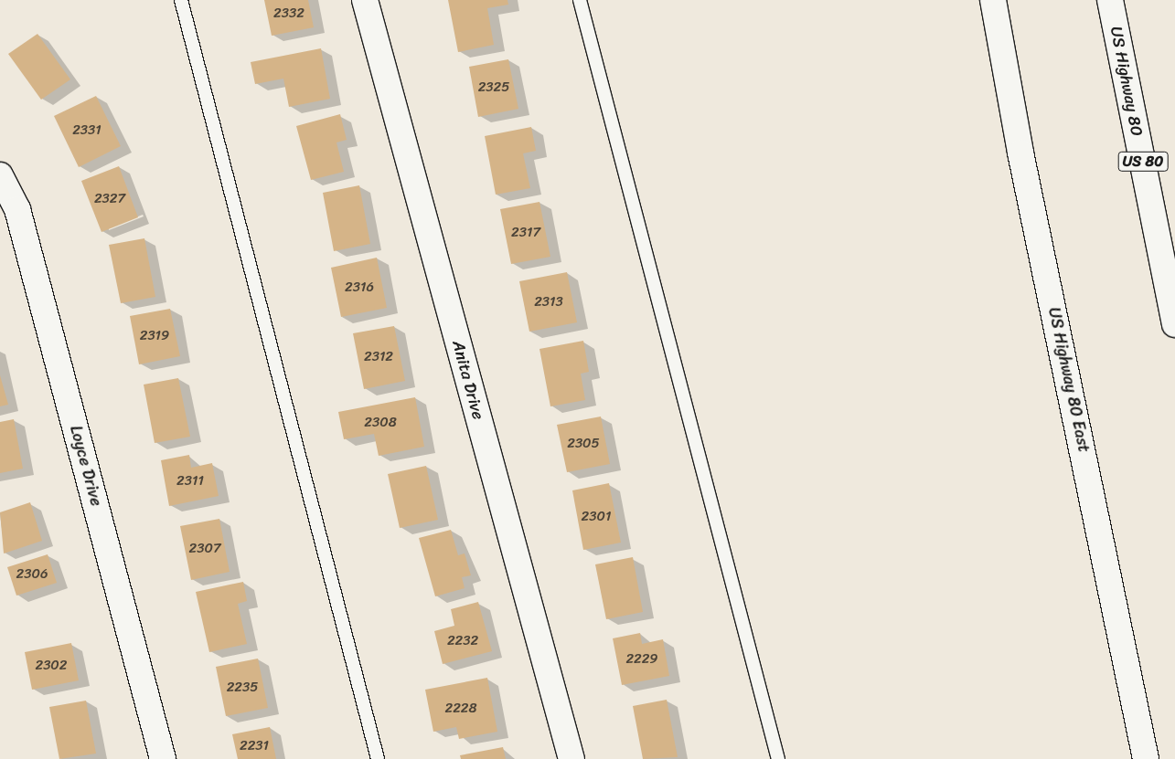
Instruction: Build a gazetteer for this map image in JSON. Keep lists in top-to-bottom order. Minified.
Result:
{"streets":{"main road":["US Highway 80","US 80","Anita Drive","US Highway 80 East","Loyce Drive"]},"house_numbers":["2332","2325","2331","2327","2317","2316","2313","2319","2312","2308","2305","2311","2301","2307","2306","2232","2229","2302","2235","2228","2231"]}
